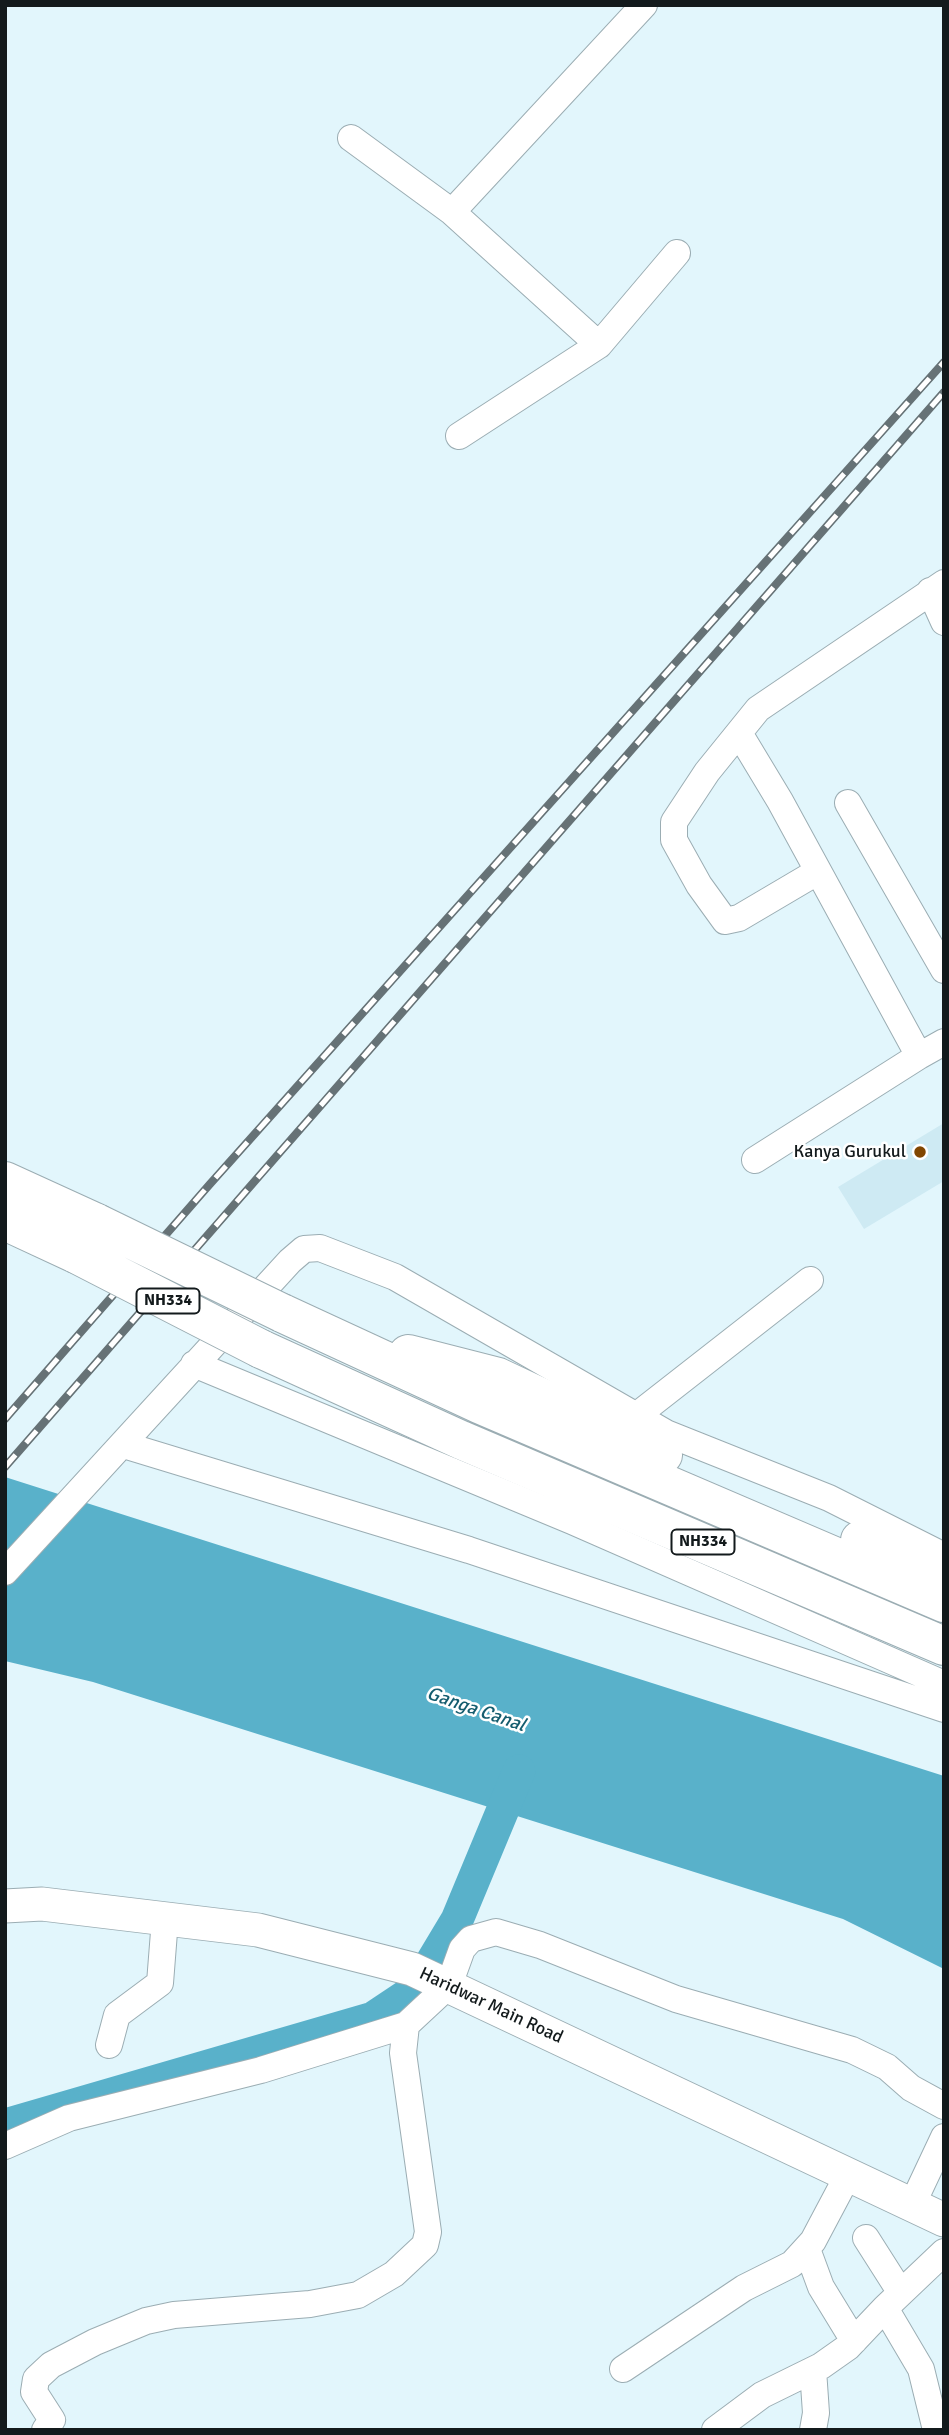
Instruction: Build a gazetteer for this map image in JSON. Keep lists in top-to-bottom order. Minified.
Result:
{"streets":{"highway":["NH334"],"main road":["Haridwar Main Road"]},"water":["Ganga Canal"],"places":["Kanya Gurukul"]}
